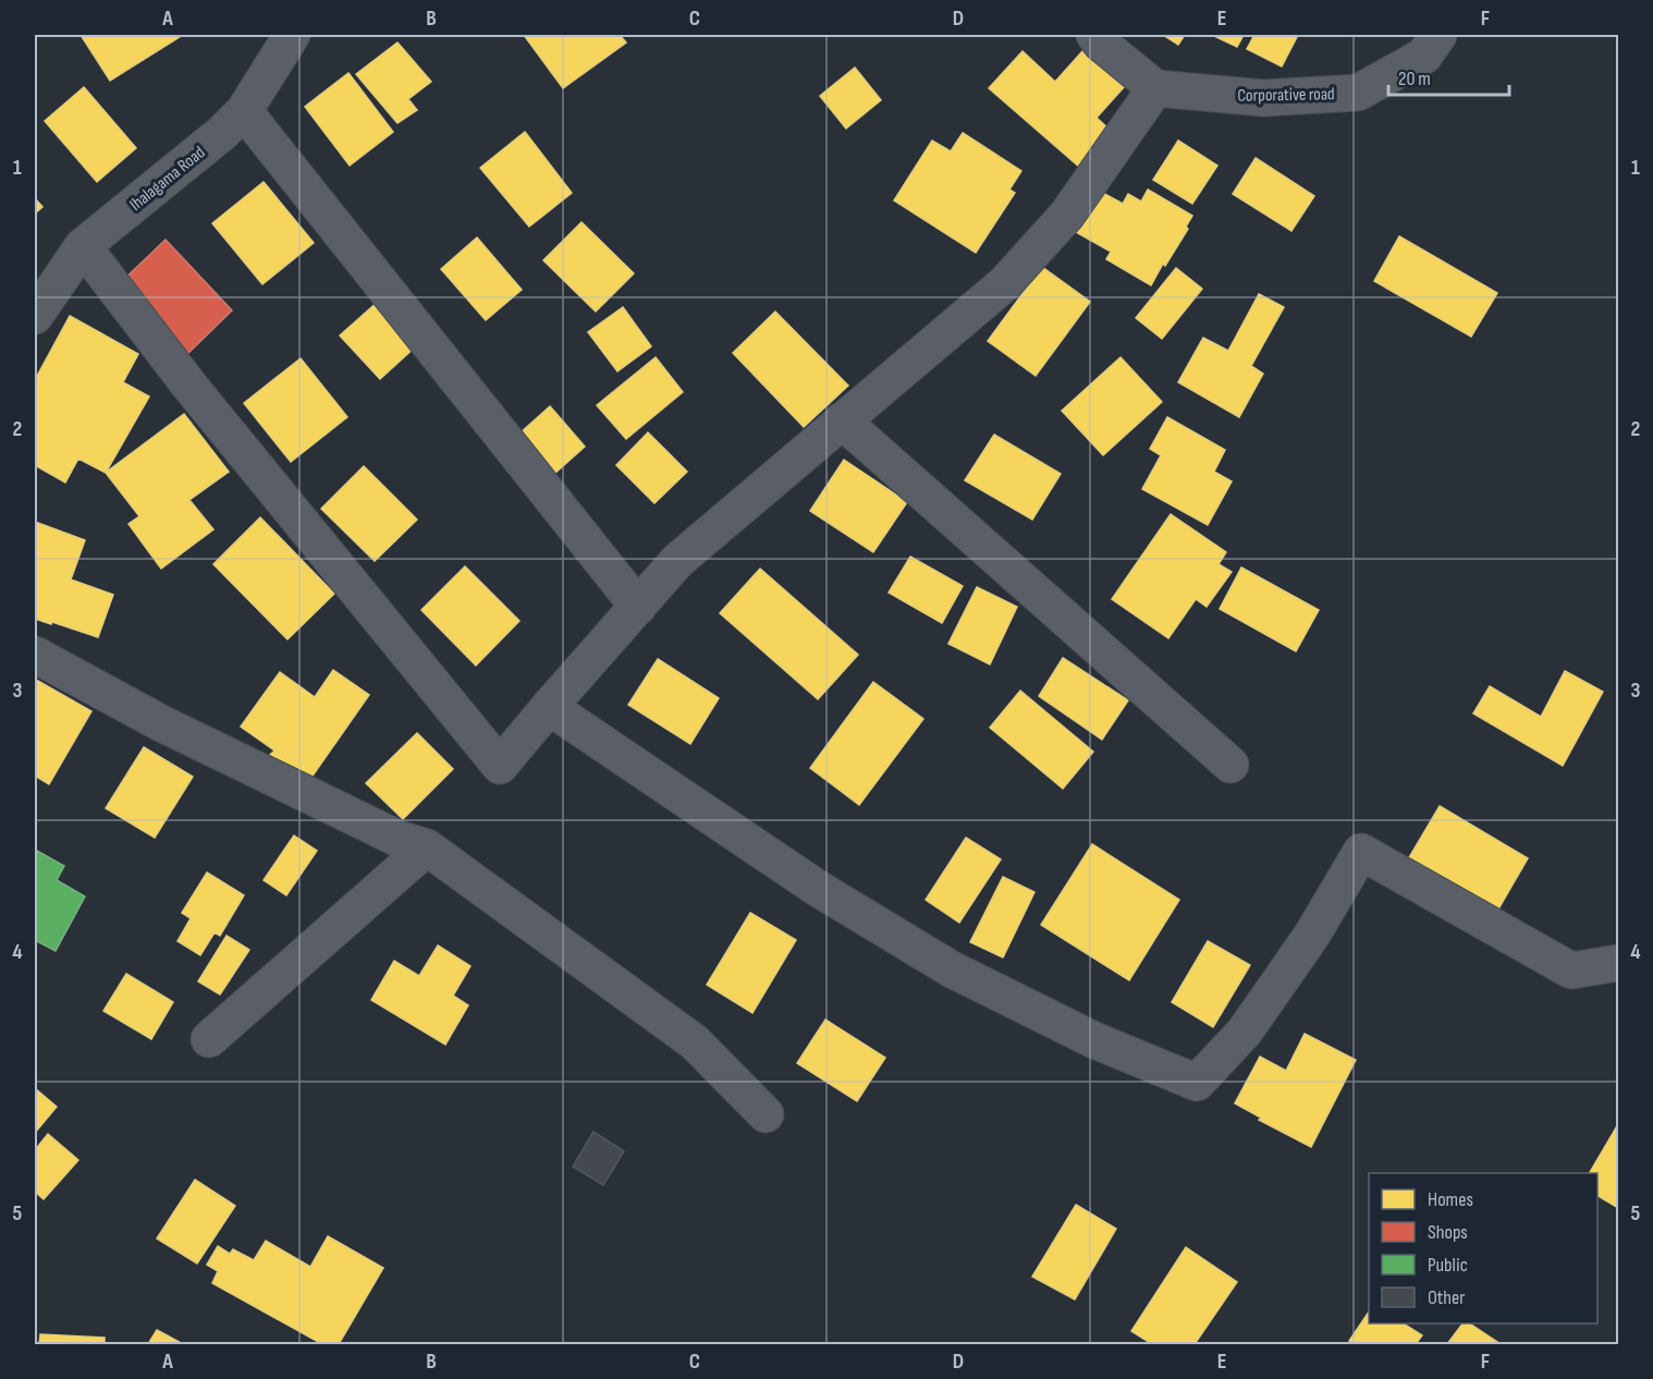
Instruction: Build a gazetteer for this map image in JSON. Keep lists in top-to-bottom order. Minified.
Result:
{"streets":{"street":["Corporative road","Ihalagama Road"]},"legend":["Homes","Shops","Public","Other"],"scale_bar":"20 m","grid":{"columns":["A","B","C","D","E","F"],"rows":["1","2","3","4","5"]}}
